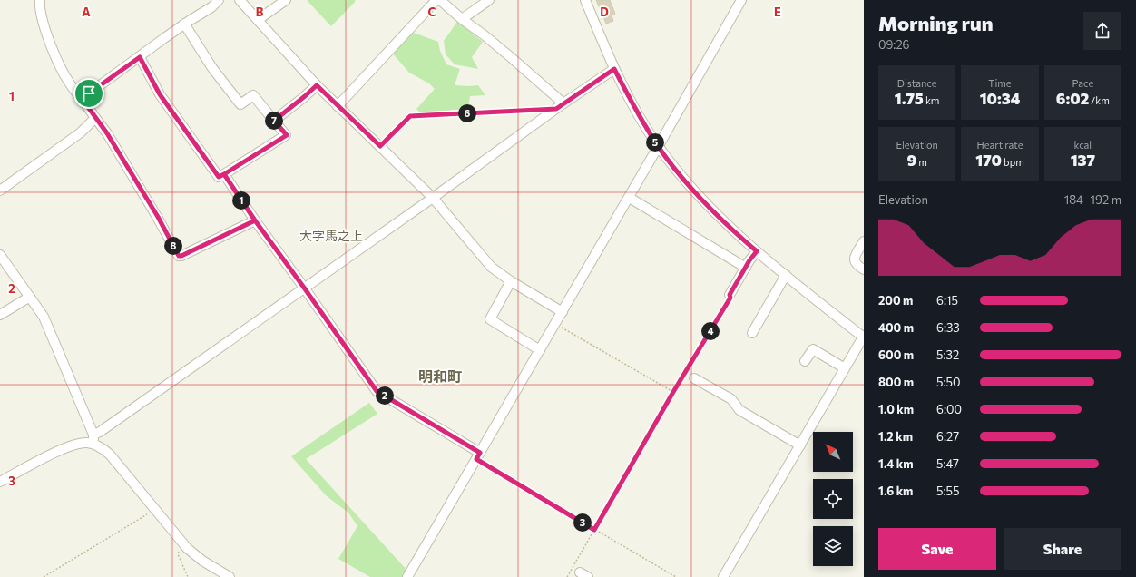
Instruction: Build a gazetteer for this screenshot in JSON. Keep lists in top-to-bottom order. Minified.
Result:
{"districts":["大字馬之上","明和町"],"north":"top left","page":{"heading":["Morning run","09:26"],"stats":[["Distance","1.75 km"],["Time","10:34"],["Pace","6:02 /km"],["Elevation","9 m"],["Heart rate","170 bpm"],["kcal","137"]],"pins":["6","7","5","1","8","4","2","3"],"chart":["Elevation","184–192 m"],"list":[{"name":"200 m","note":"6:15"},{"name":"400 m","note":"6:33"},{"name":"600 m","note":"5:32"},{"name":"800 m","note":"5:50"},{"name":"1.0 km","note":"6:00"},{"name":"1.2 km","note":"6:27"},{"name":"1.4 km","note":"5:47"},{"name":"1.6 km","note":"5:55"}],"buttons":["Save","Share"]},"grid":{"columns":["A","B","C","D","E"],"rows":["1","2","3"]}}
